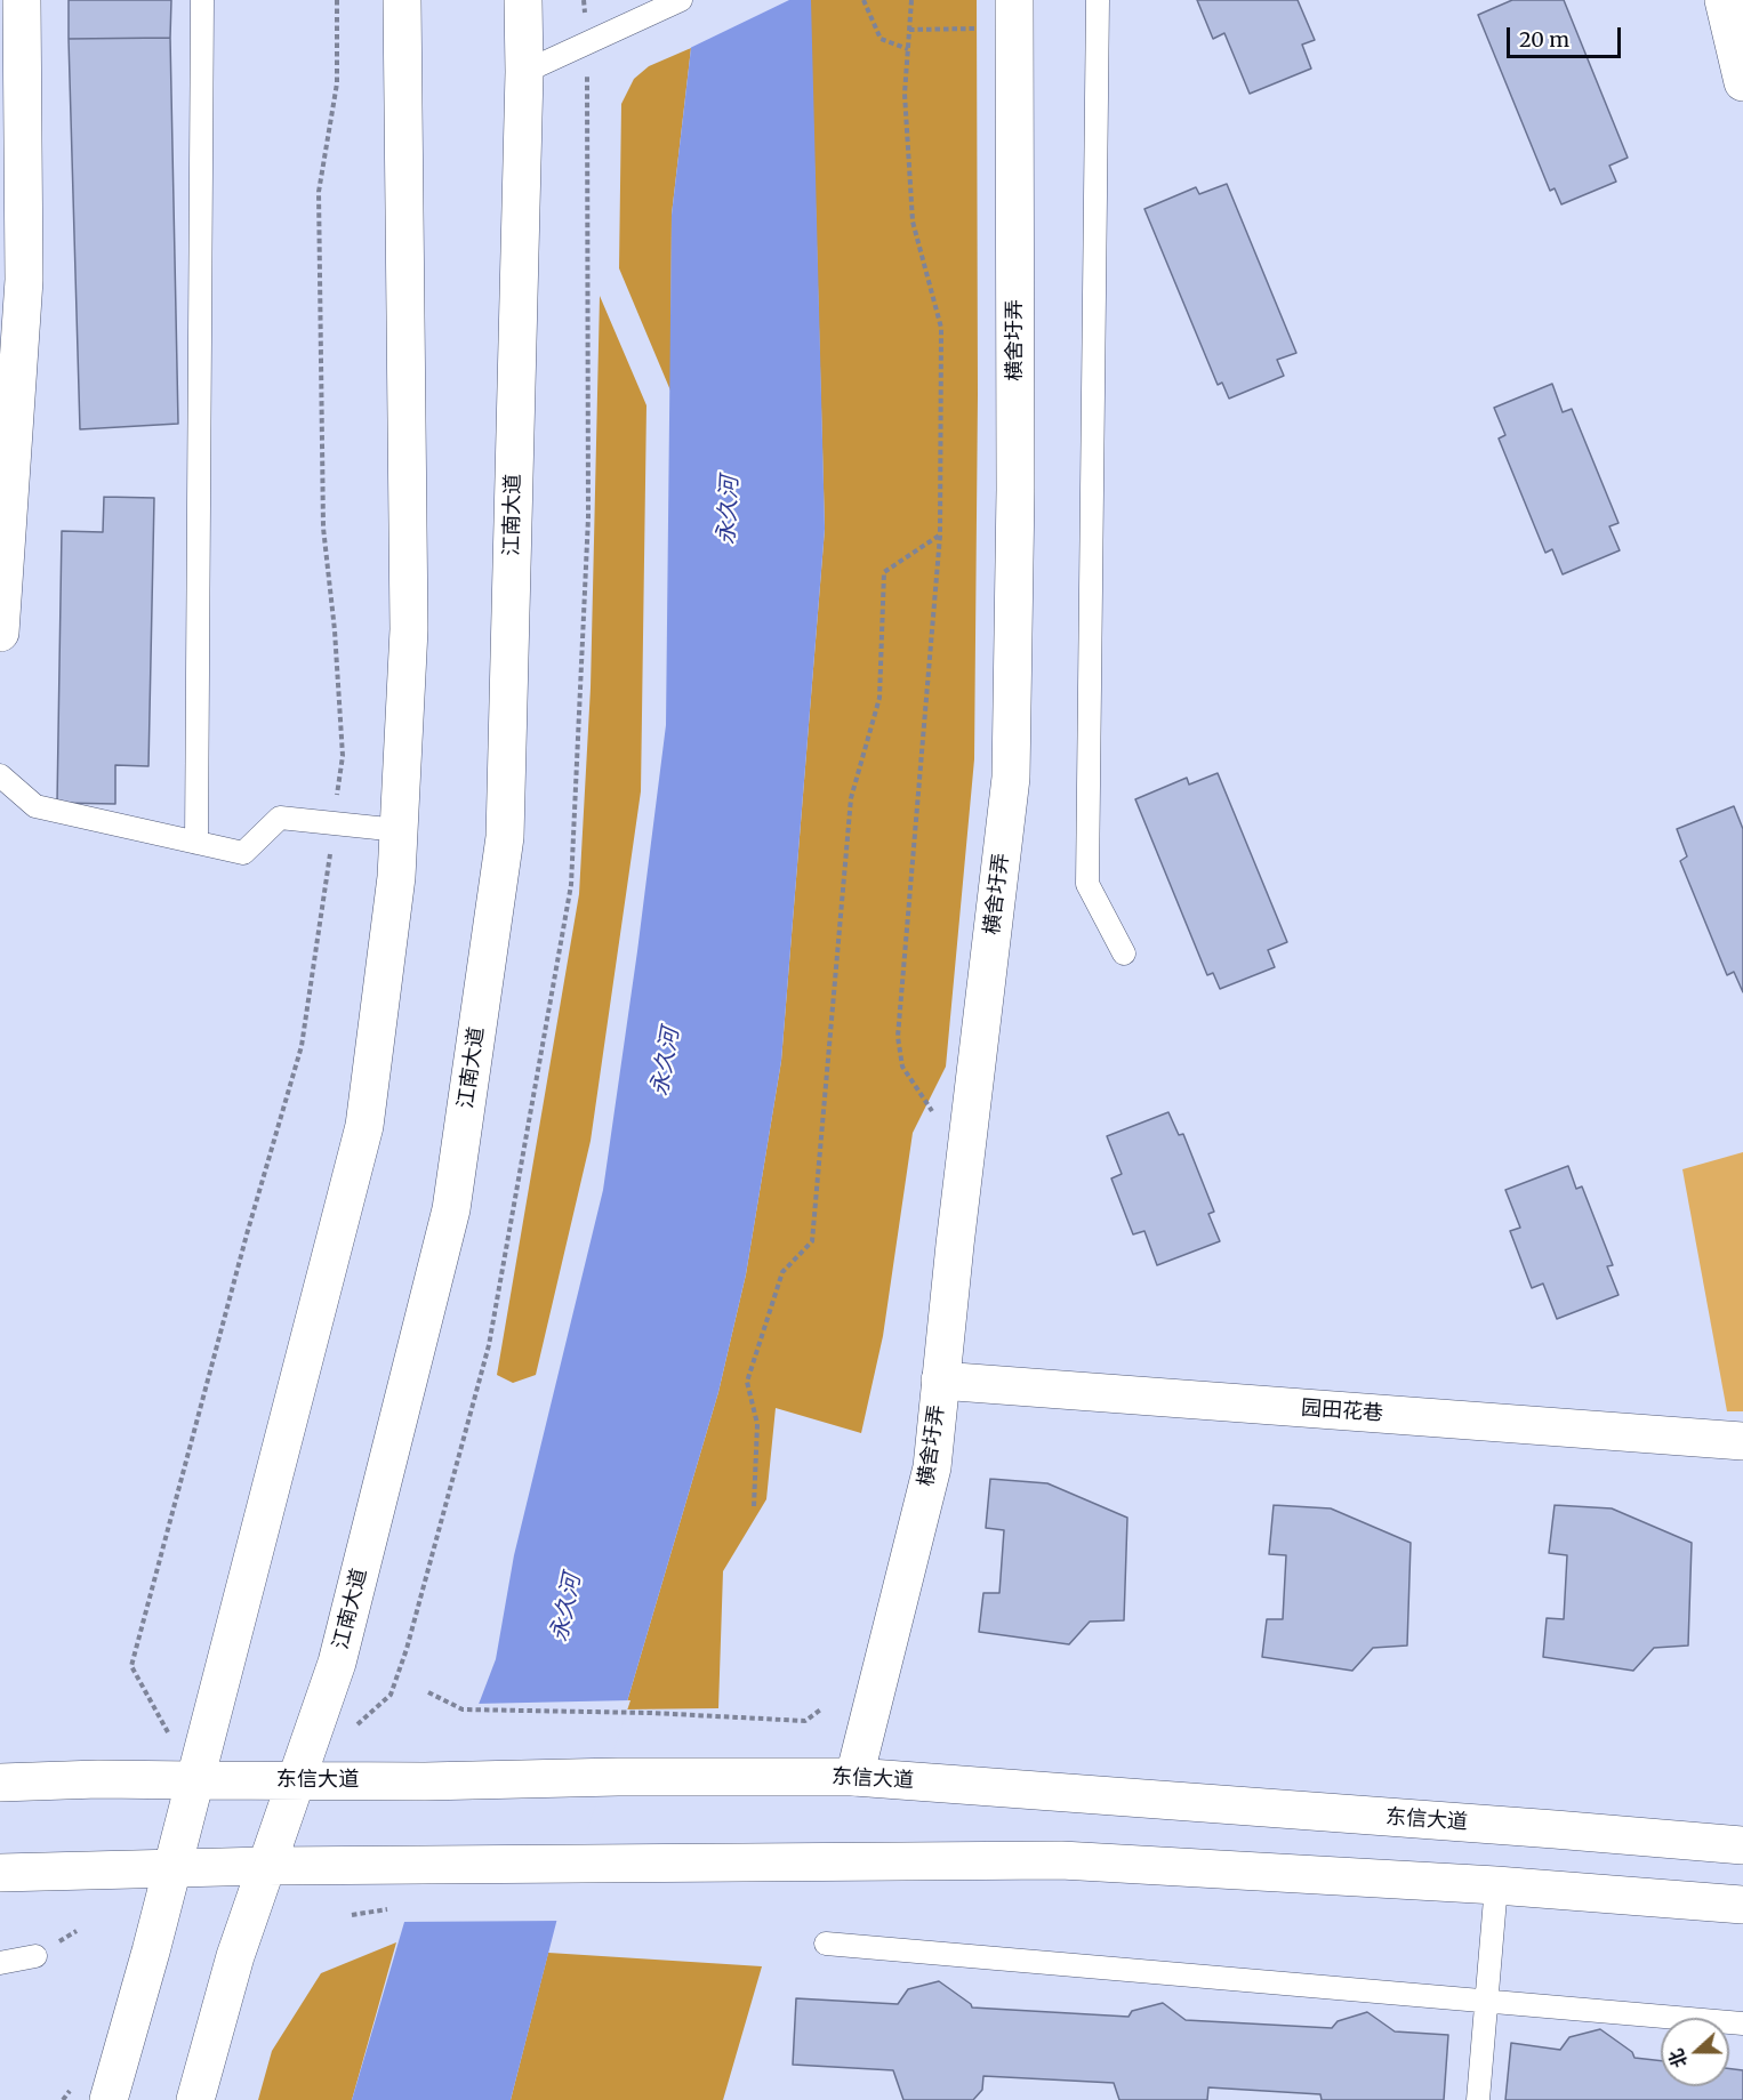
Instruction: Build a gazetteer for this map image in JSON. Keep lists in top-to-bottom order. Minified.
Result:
{"streets":{"main road":["横舍圩弄","江南大道","园田花巷","东信大道"]},"crossings":[["横舍圩弄","园田花巷"],["横舍圩弄","东信大道"],["江南大道","东信大道"]],"water":["永久河"],"scale_bar":"20 m","north":"left"}
